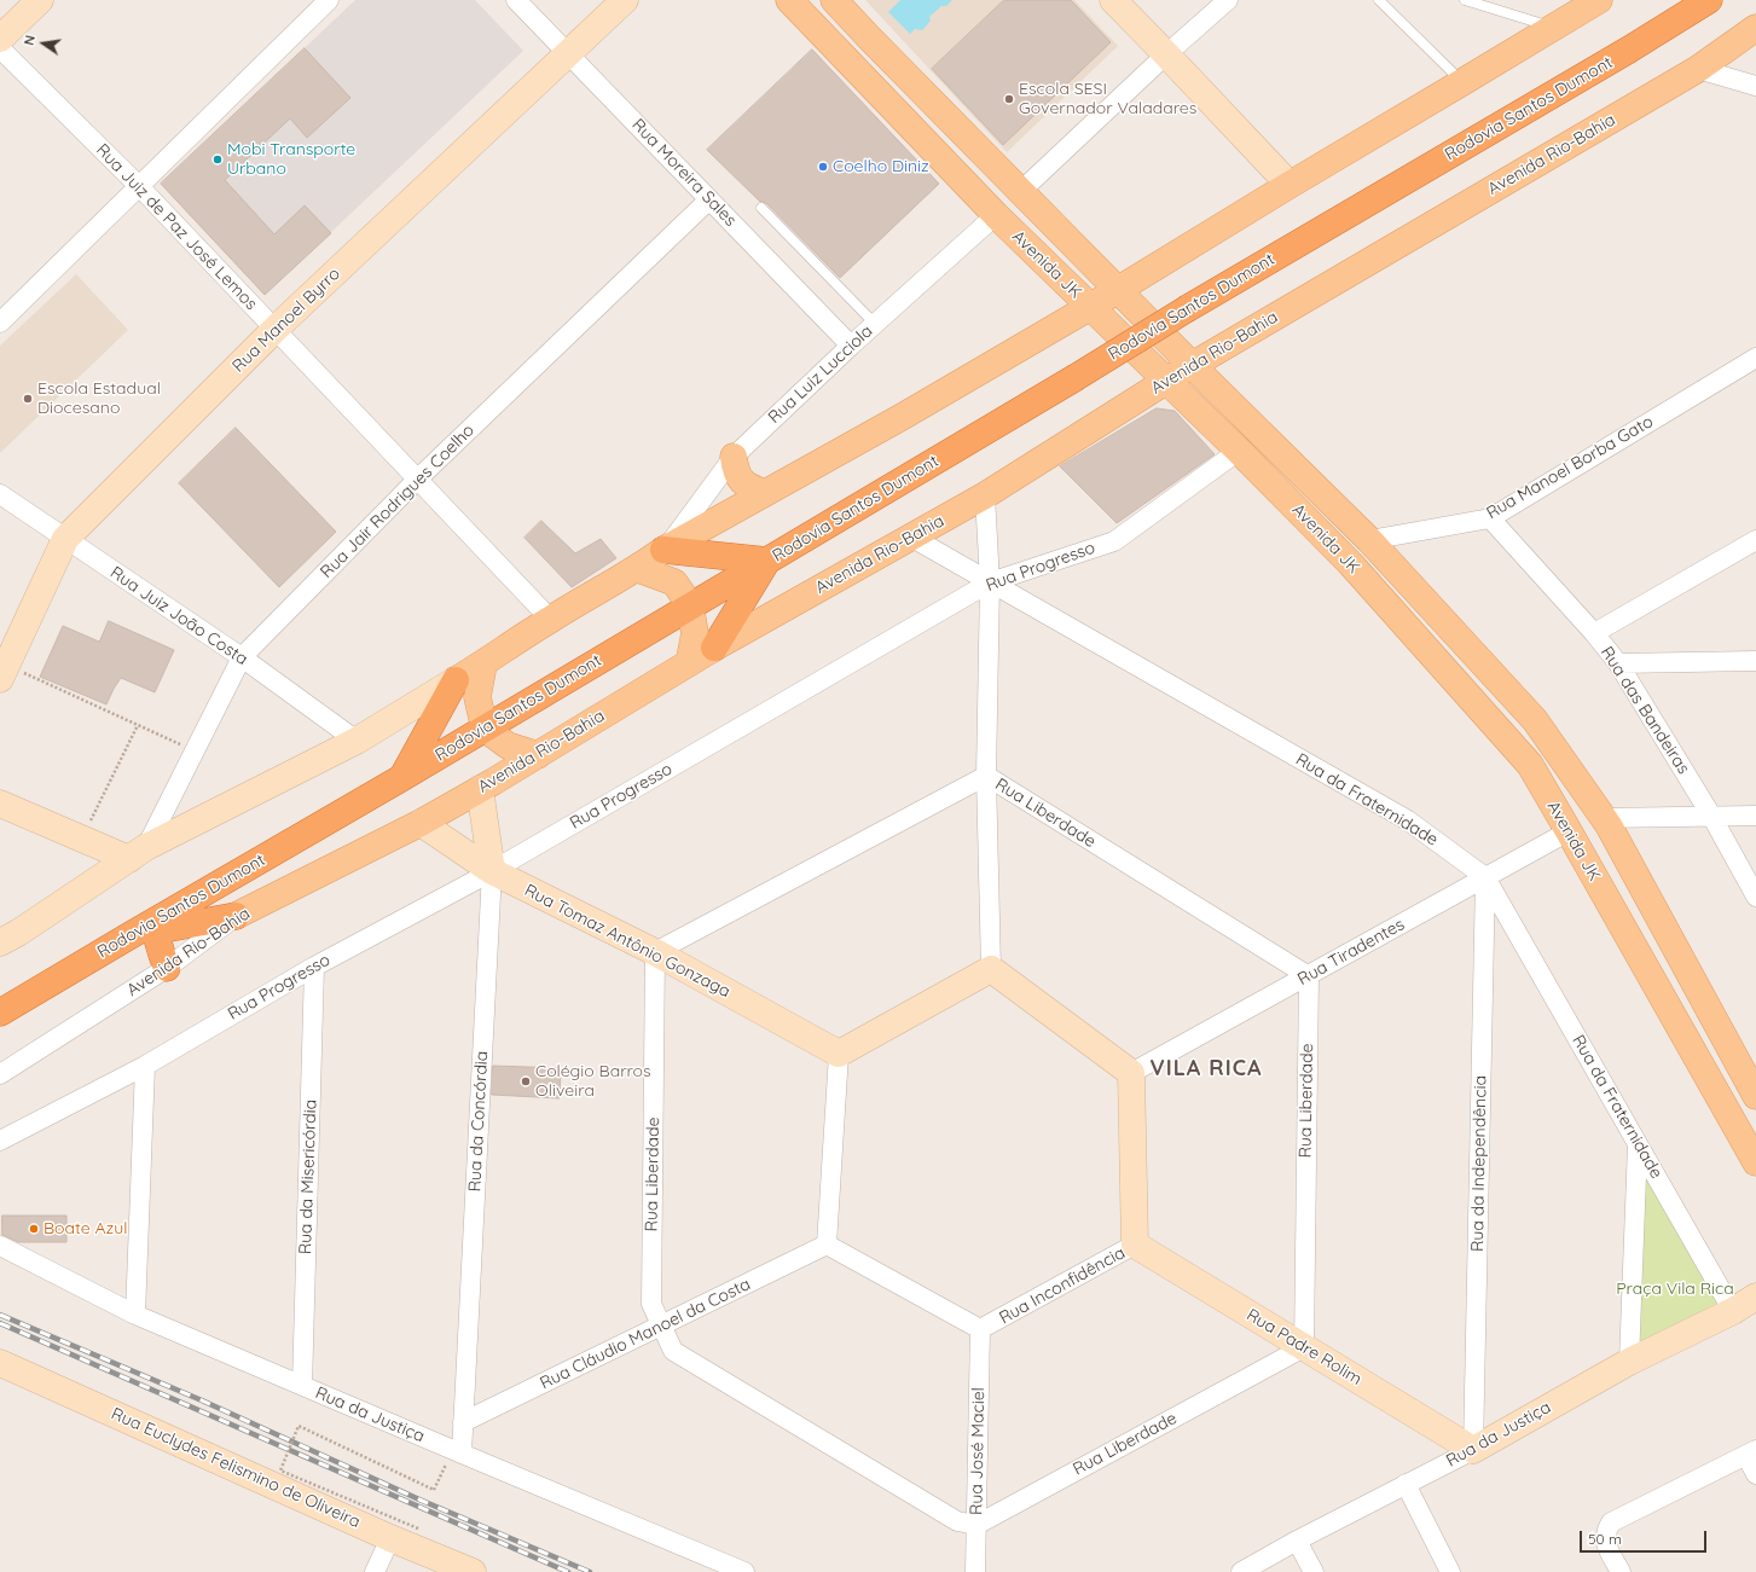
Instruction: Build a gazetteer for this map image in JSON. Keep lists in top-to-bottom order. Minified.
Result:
{"streets":{"highway":["Rodovia Santos Dumont"],"main road":["Avenida Rio-Bahia","Avenida JK"],"street":["Rua Moreira Sales","Rua Juiz de Paz José Lemos","Rua Manoel Byrro","Rua Luiz Lucciola","Rua Manoel Borba Gato","Rua Jair Rodrigues Coelho","Rua Progresso","Rua Juiz João Costa","Rua das Bandeiras","Rua da Fraternidade","Rua Liberdade","Rua Tomaz Antônio Gonzaga","Rua Tiradentes","Rua da Concórdia","Rua da Independência","Rua da Misericórdia","Rua Inconfidência","Rua Cláudio Manoel da Costa","Rua Padre Rolim","Rua da Justiça","Rua José Maciel","Rua Euclydes Felismino de Oliveira"]},"crossings":[["Avenida Rio-Bahia","Avenida JK"],["Avenida Rio-Bahia","Rua da Fraternidade"],["Avenida Rio-Bahia","Rua Tomaz Antônio Gonzaga"],["Avenida Rio-Bahia","Rua da Concórdia"],["Rua Moreira Sales","Rua Manoel Byrro"],["Rua Moreira Sales","Rua Luiz Lucciola"],["Rua Moreira Sales","Rua Jair Rodrigues Coelho"],["Rua Juiz de Paz José Lemos","Rua Manoel Byrro"],["Rua Juiz de Paz José Lemos","Rua Jair Rodrigues Coelho"],["Avenida JK","Rua Luiz Lucciola"],["Avenida JK","Rua Manoel Borba Gato"],["Avenida JK","Rua Progresso"],["Avenida JK","Rua Tiradentes"],["Rua Manoel Byrro","Rua Juiz João Costa"],["Rua Manoel Borba Gato","Rua das Bandeiras"],["Rua Jair Rodrigues Coelho","Rua Juiz João Costa"],["Rua Progresso","Rua da Fraternidade"],["Rua Progresso","Rua Tomaz Antônio Gonzaga"],["Rua Progresso","Rua da Concórdia"],["Rua Progresso","Rua da Misericórdia"],["Rua da Fraternidade","Rua Tiradentes"],["Rua da Fraternidade","Rua da Independência"],["Rua da Fraternidade","Rua da Justiça"],["Rua Liberdade","Rua Tomaz Antônio Gonzaga"],["Rua Liberdade","Rua Tiradentes"],["Rua Liberdade","Rua Cláudio Manoel da Costa"],["Rua Liberdade","Rua Padre Rolim"],["Rua Liberdade","Rua José Maciel"],["Rua Tomaz Antônio Gonzaga","Rua da Concórdia"],["Rua Tiradentes","Rua da Independência"],["Rua Tiradentes","Rua Inconfidência"],["Rua da Concórdia","Rua Cláudio Manoel da Costa"],["Rua da Concórdia","Rua da Justiça"],["Rua da Independência","Rua Padre Rolim"],["Rua da Independência","Rua da Justiça"],["Rua da Misericórdia","Rua da Justiça"],["Rua Inconfidência","Rua Cláudio Manoel da Costa"],["Rua Inconfidência","Rua Padre Rolim"],["Rua Inconfidência","Rua José Maciel"],["Rua Padre Rolim","Rua da Justiça"]],"districts":["VILA RICA"],"parks":["Praça Vila Rica"],"places":["Escola SESI Governador Valadares","Mobi Transporte Urbano","Coelho Diniz","Escola Estadual Diocesano","Colégio Barros Oliveira","Boate Azul"],"scale_bar":"50 m","north":"left"}
